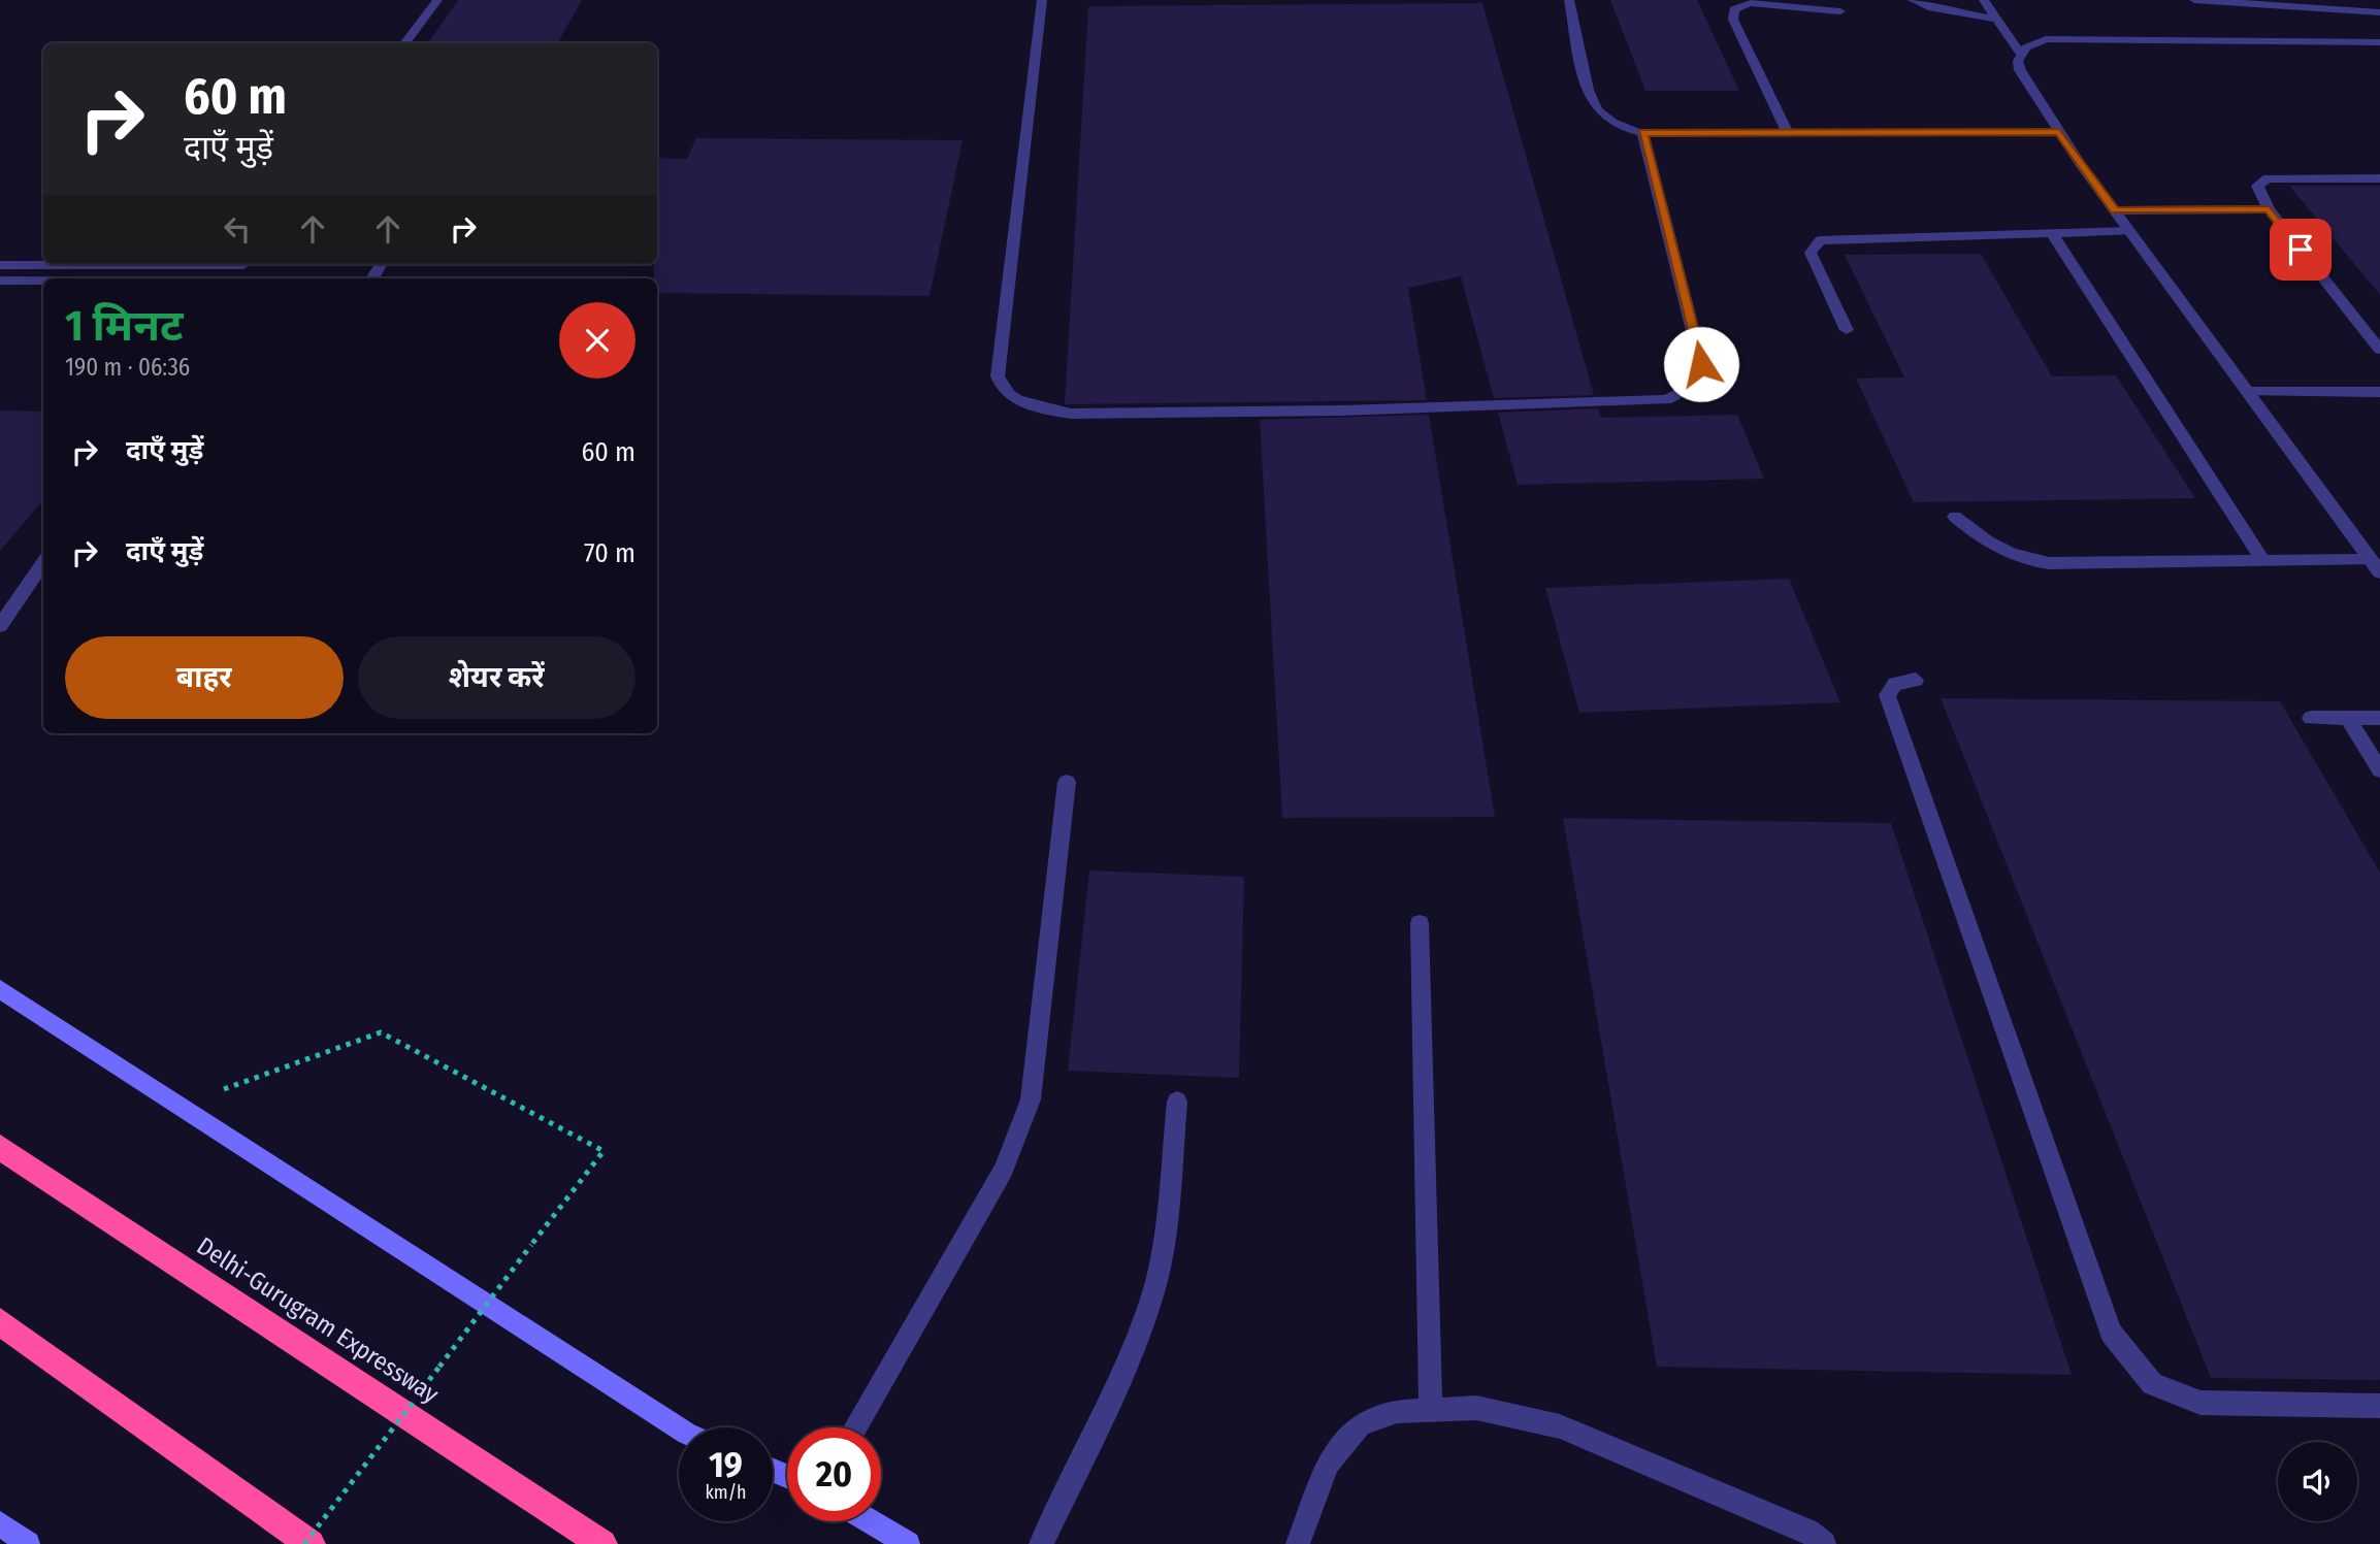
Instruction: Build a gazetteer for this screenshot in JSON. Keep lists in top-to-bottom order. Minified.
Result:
{"streets":{"highway":["Delhi-Gurugram Expressway"]},"page":{"turn":["60 m","दाएँ मुड़ें"],"heading":["1 मिनट","190 m · 06:36"],"list":[{"name":"दाएँ मुड़ें","value":"60 m"},{"name":"दाएँ मुड़ें","value":"70 m"}],"buttons":["बाहर","शेयर करें"],"speed":"19 km/h","limit":"20"}}
